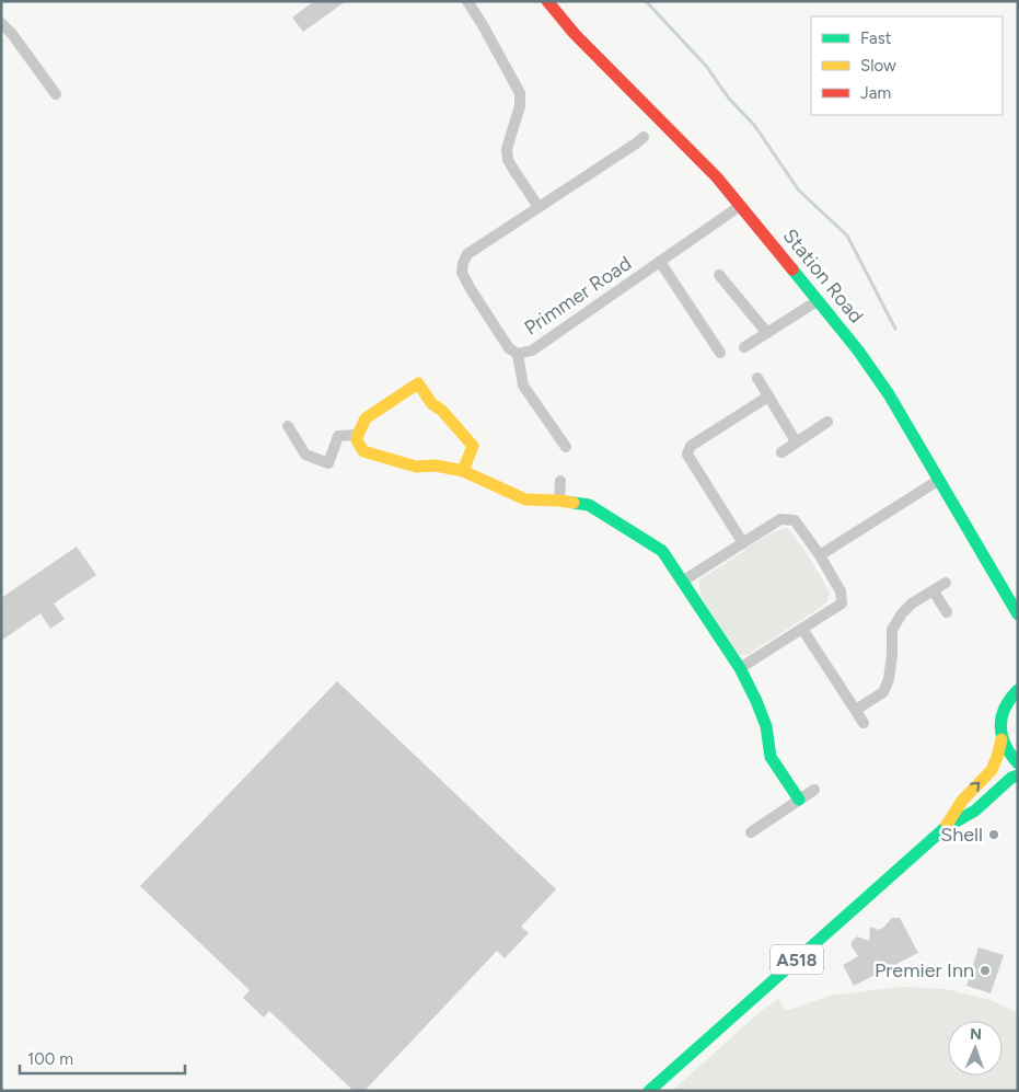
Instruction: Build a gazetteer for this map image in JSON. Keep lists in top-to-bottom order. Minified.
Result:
{"streets":{"main road":["Station Road","A518"],"street":["Primmer Road"]},"crossings":[["Station Road","Primmer Road"]],"places":["Shell","Premier Inn"],"legend":["Fast","Slow","Jam"],"scale_bar":"100 m","north":"top"}
